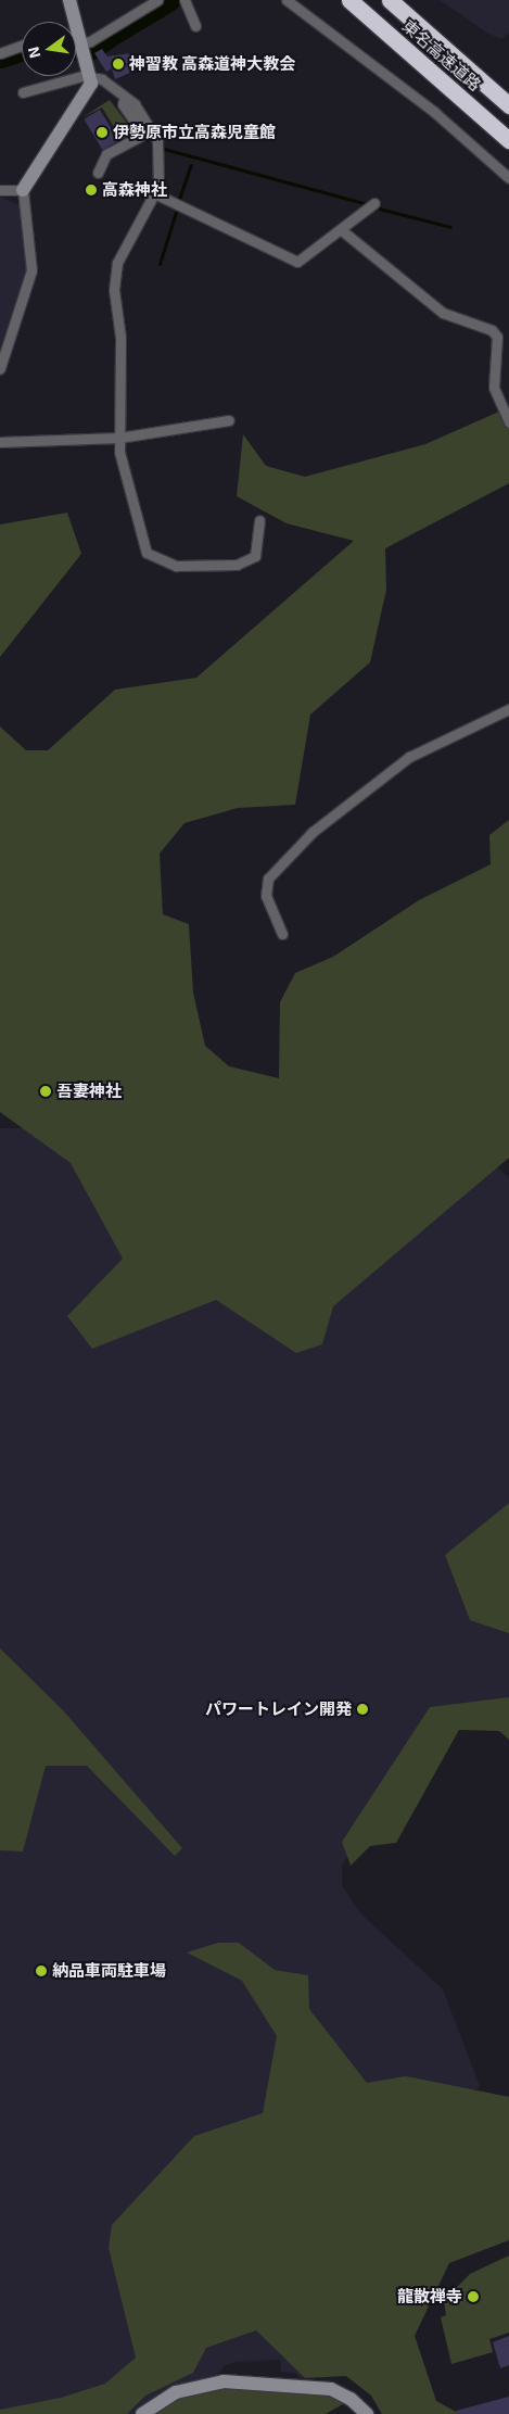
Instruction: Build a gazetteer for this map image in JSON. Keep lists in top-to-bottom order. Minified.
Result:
{"streets":{"highway":["東名高速道路"]},"places":["神習教 高森道神大教会","伊勢原市立高森児童館","高森神社","吾妻神社","パワートレイン開発","納品車両駐車場","龍散禅寺"],"north":"left"}
